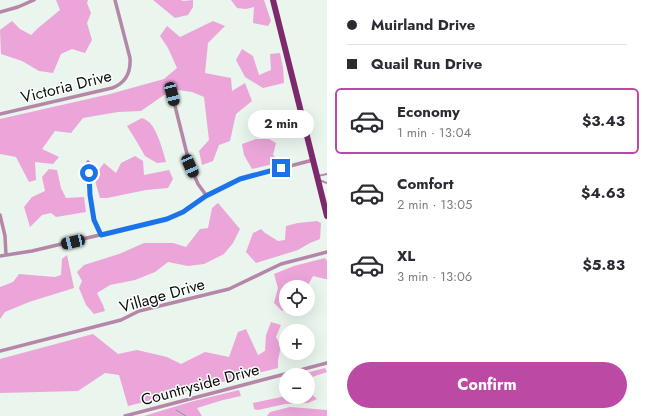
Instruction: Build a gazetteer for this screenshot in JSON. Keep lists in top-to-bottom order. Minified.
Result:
{"streets":{"street":["Victoria Drive","Village Drive","Countryside Drive"]},"page":{"banner":["Muirland Drive","Quail Run Drive"],"list":[{"name":"Economy","note":"1 min · 13:04","value":"$3.43"},{"name":"Comfort","note":"2 min · 13:05","value":"$4.63"},{"name":"XL","note":"3 min · 13:06","value":"$5.83"}],"bubble":"2 min","map_buttons":["+","−"],"buttons":"Confirm"}}
